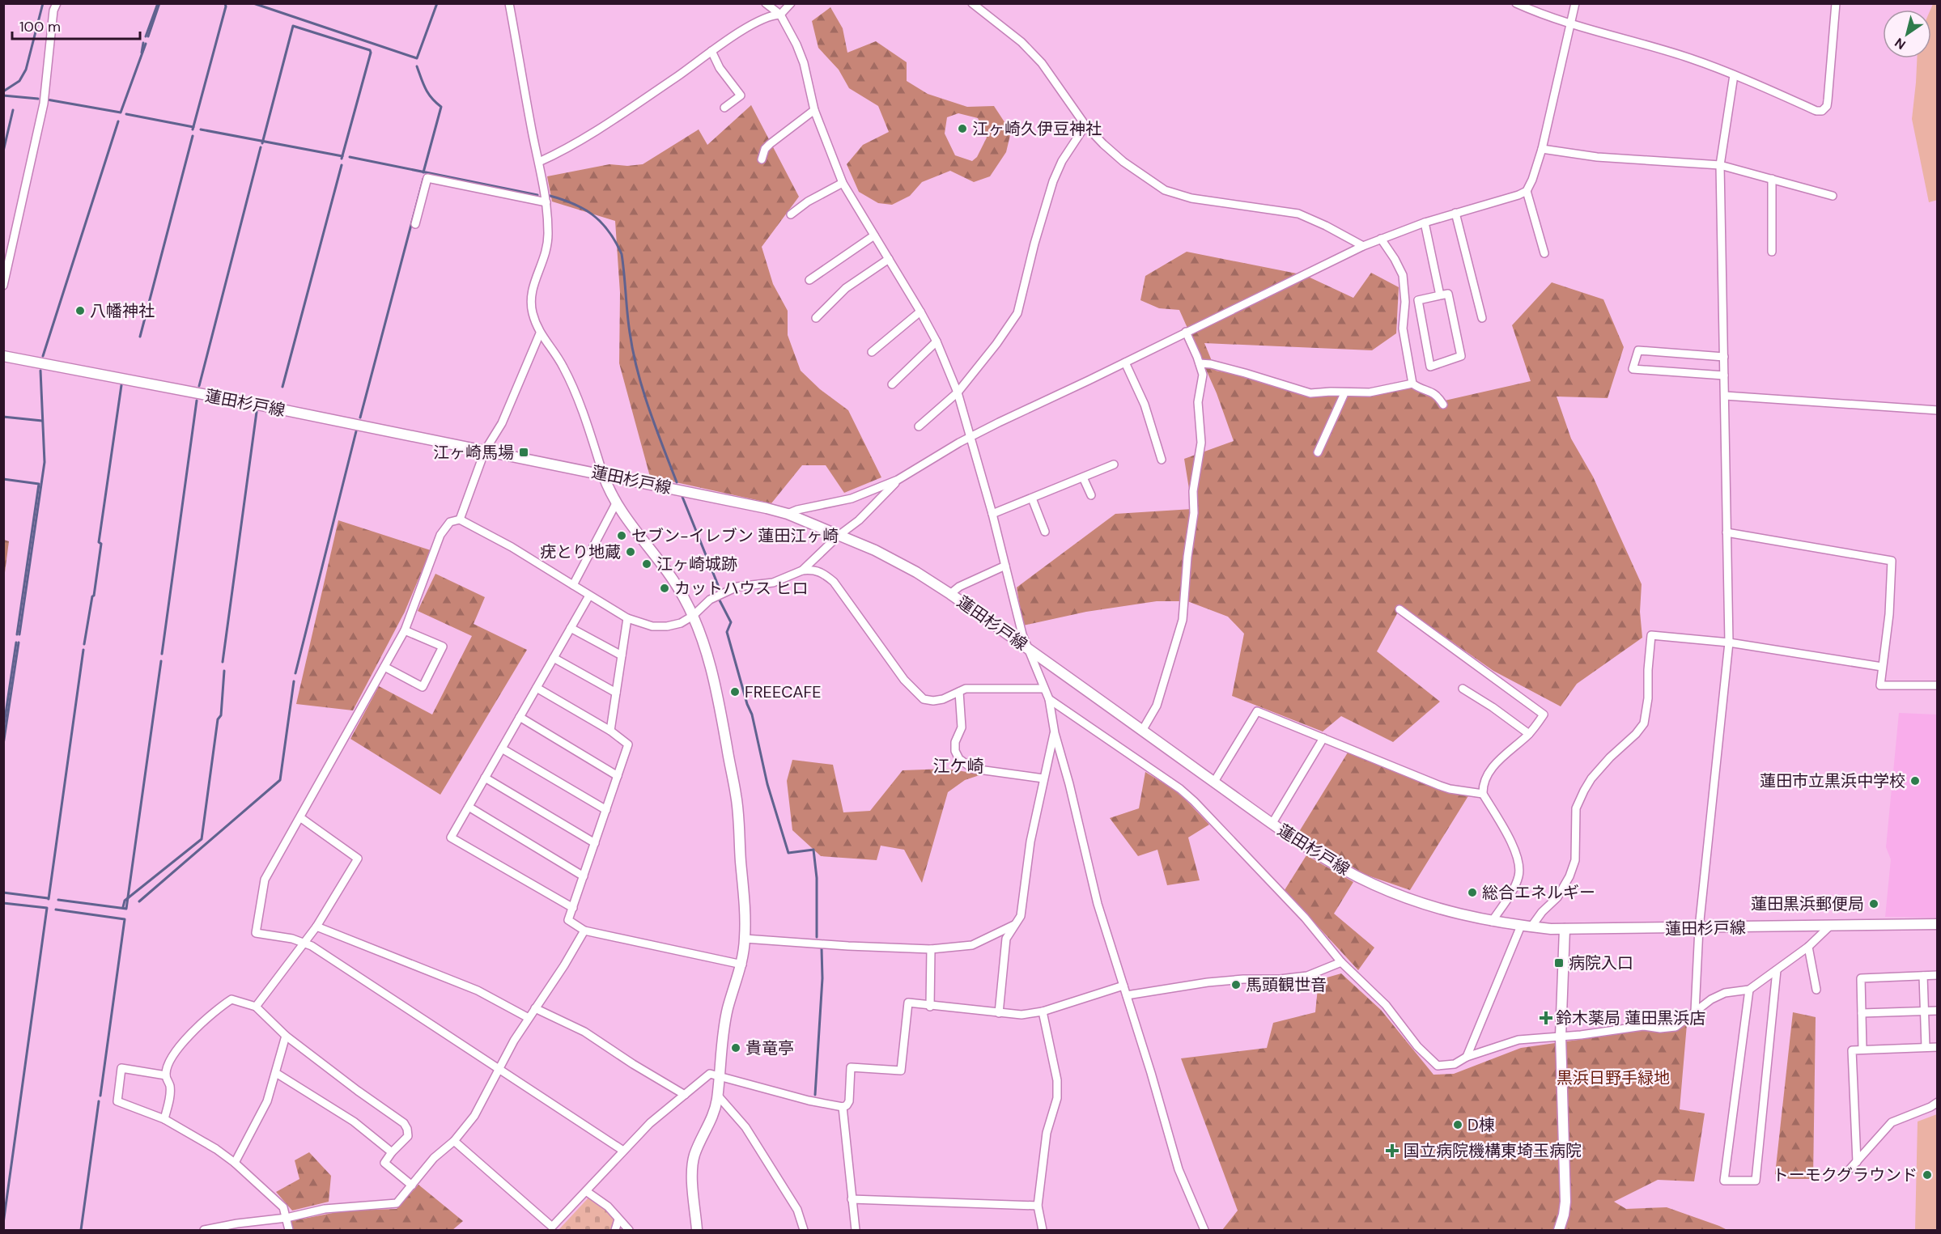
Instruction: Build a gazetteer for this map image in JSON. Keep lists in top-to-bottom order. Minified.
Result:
{"streets":{"main road":["蓮田杉戸線"]},"districts":["江ケ崎"],"parks":["黒浜日野手緑地"],"places":{"other":["江ヶ崎久伊豆神社","八幡神社","セブン-イレブン 蓮田江ヶ崎","疣とり地蔵","江ヶ崎城跡","カットハウス ヒロ","FREECAFE","蓮田市立黒浜中学校","総合エネルギー","蓮田黒浜郵便局","馬頭観世音","貴竜亭","D棟","トーモクグラウンド"],"transit":["江ヶ崎馬場","病院入口"],"health":["鈴木薬局 蓮田黒浜店","国立病院機構東埼玉病院"]},"scale_bar":"100 m","north":"bottom left"}
